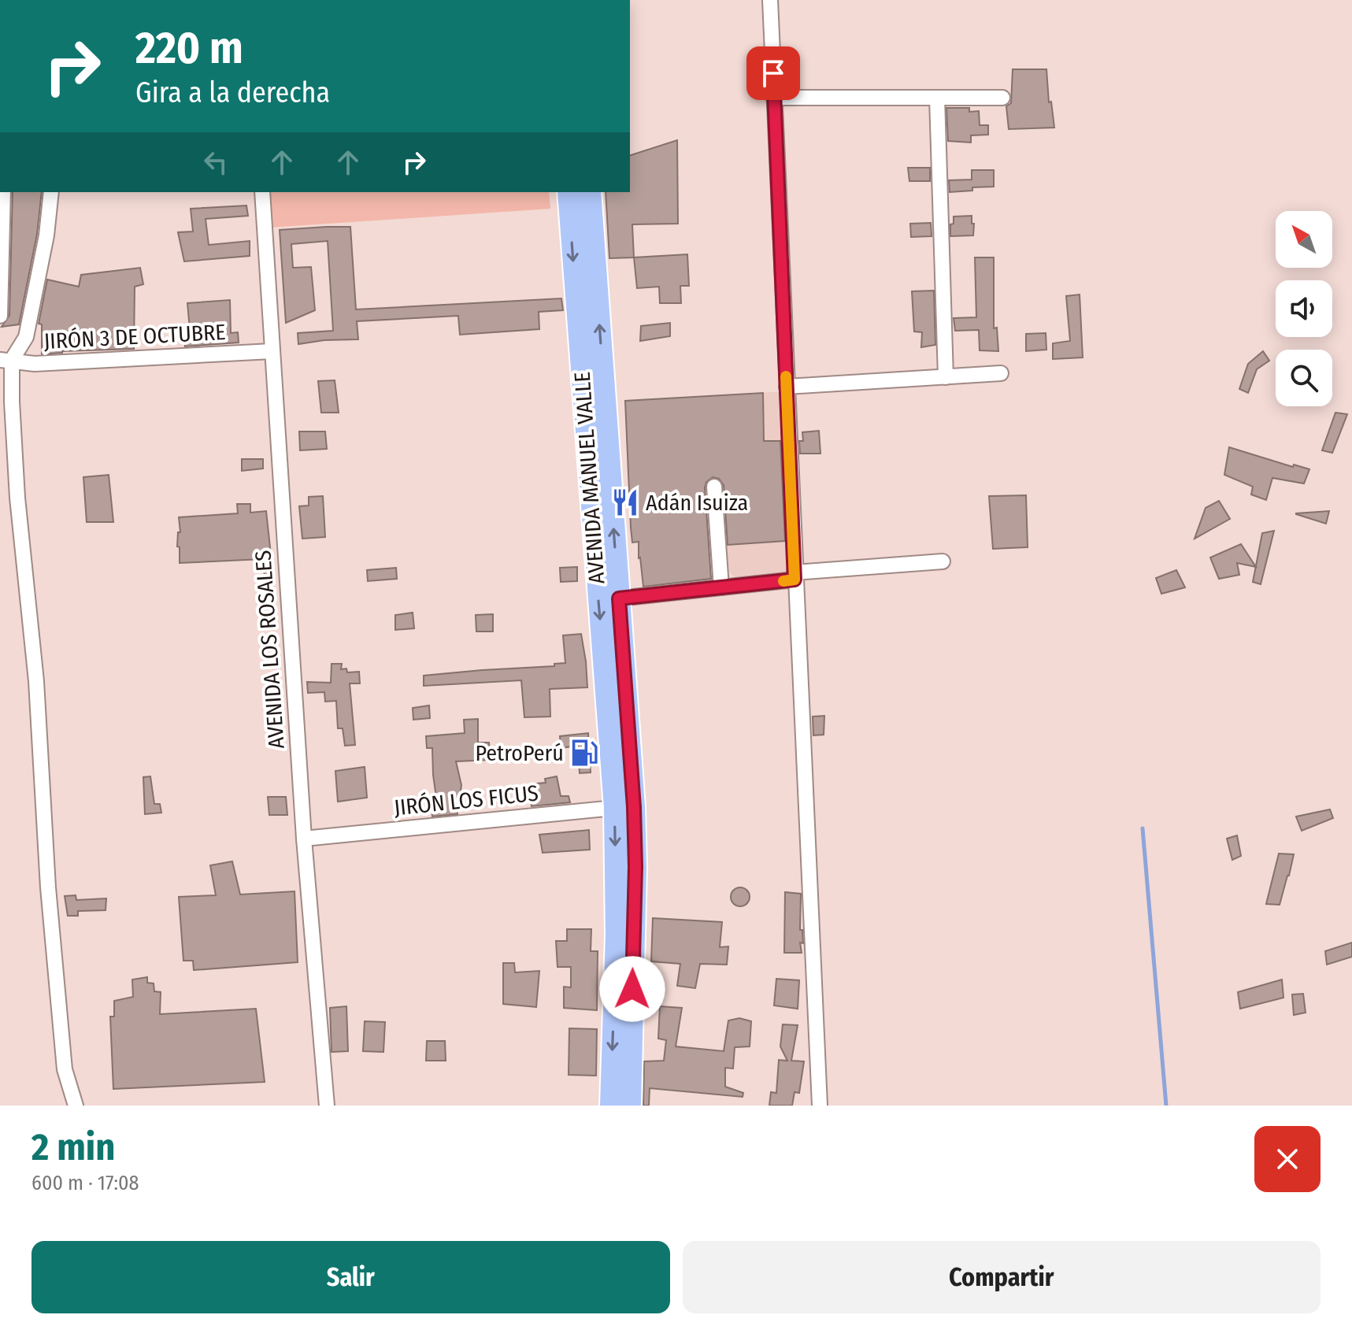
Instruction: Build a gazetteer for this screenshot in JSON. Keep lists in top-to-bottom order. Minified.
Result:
{"streets":{"main road":["AVENIDA MANUEL VALLE"],"street":["JIRÓN 3 DE OCTUBRE","AVENIDA LOS ROSALES","JIRÓN LOS FICUS"]},"crossings":[["JIRÓN 3 DE OCTUBRE","AVENIDA LOS ROSALES"],["AVENIDA MANUEL VALLE","JIRÓN LOS FICUS"],["AVENIDA LOS ROSALES","JIRÓN LOS FICUS"]],"places":{"restaurant":["Adán Isuiza"],"fuel station":["PetroPerú"]},"north":"top left","page":{"turn":["220 m","Gira a la derecha"],"heading":["2 min","600 m · 17:08"],"buttons":["Salir","Compartir"]}}
